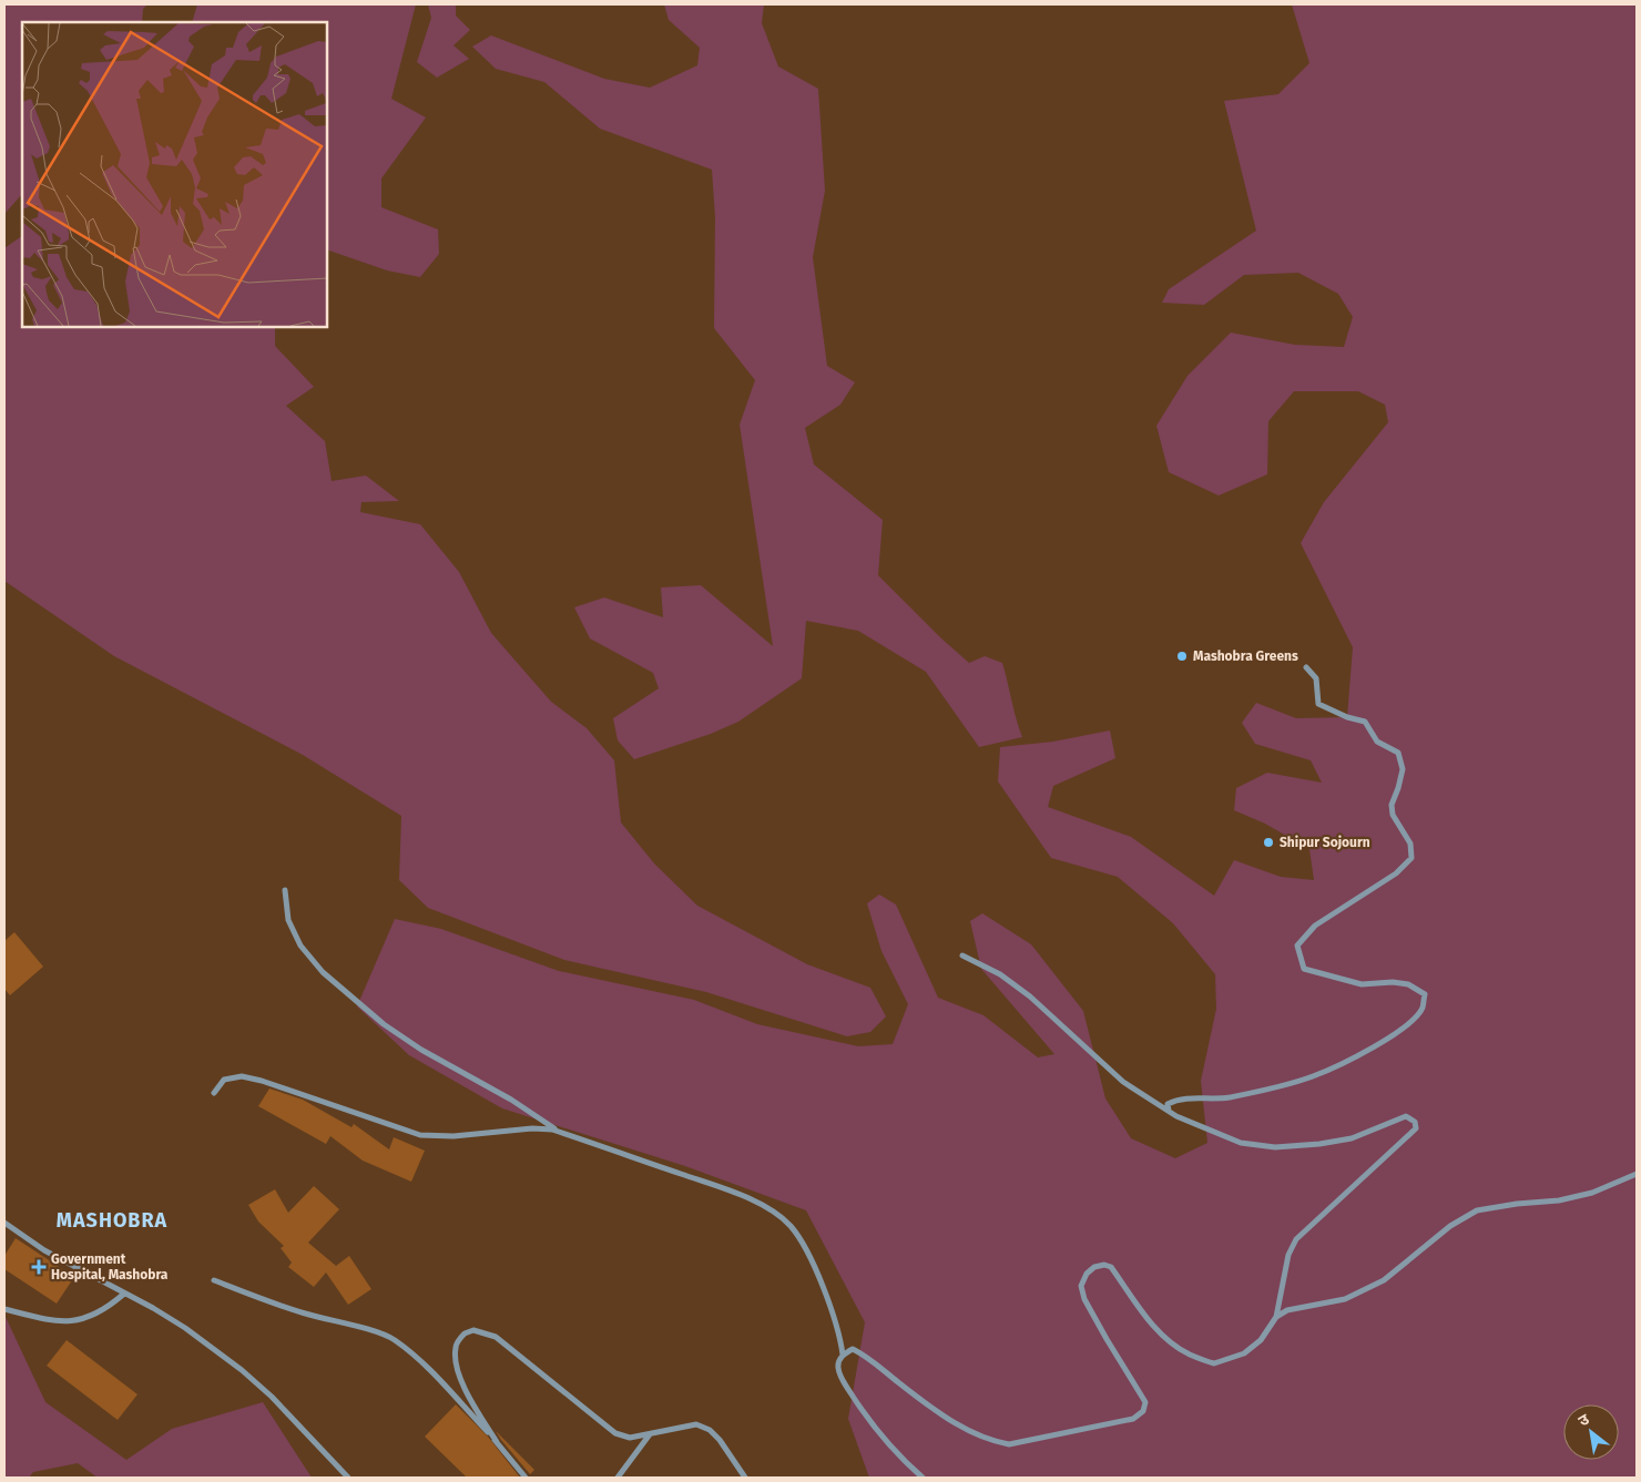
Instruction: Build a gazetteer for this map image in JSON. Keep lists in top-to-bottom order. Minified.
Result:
{"districts":["MASHOBRA"],"places":{"other":["Mashobra Greens","Shipur Sojourn"],"health":["Government Hospital, Mashobra"]},"north":"top left"}
